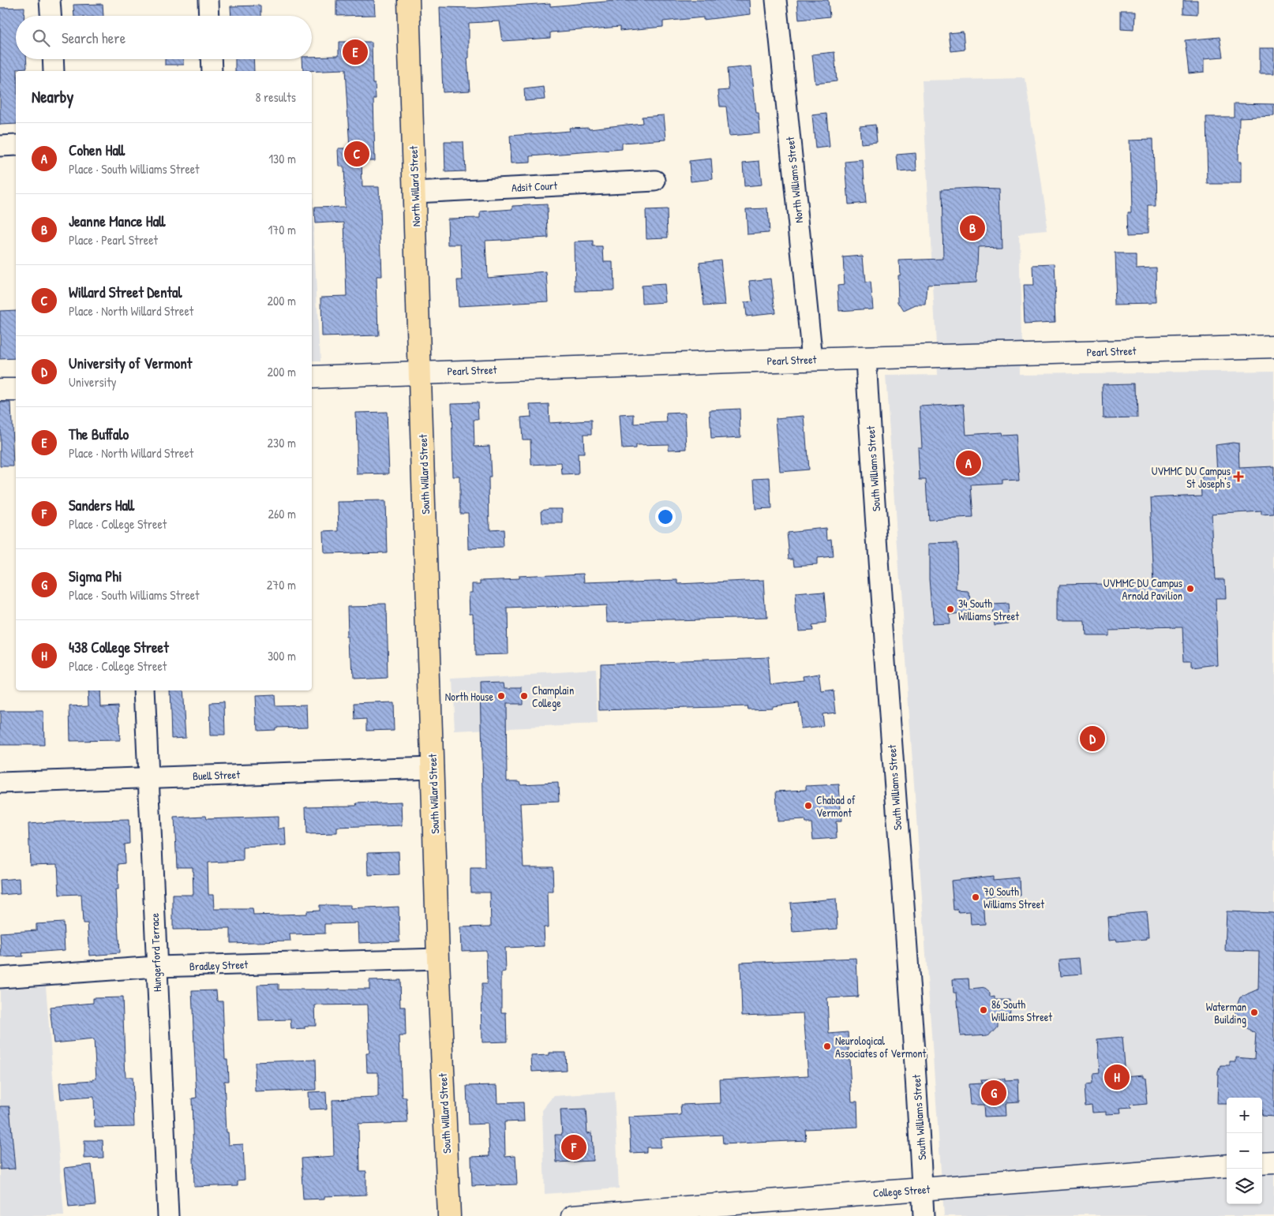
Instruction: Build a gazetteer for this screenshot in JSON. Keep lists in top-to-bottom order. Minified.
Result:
{"streets":{"main road":["North Willard Street","Pearl Street","South Willard Street","College Street"],"street":["North Williams Street","Adsit Court","South Williams Street","Buell Street","Hungerford Terrace","Bradley Street"]},"crossings":[["North Williams Street","Pearl Street"],["North Willard Street","Adsit Court"],["North Willard Street","Pearl Street"],["North Willard Street","South Willard Street"],["Pearl Street","South Williams Street"],["Pearl Street","South Willard Street"],["South Williams Street","College Street"],["South Willard Street","Buell Street"],["South Willard Street","Bradley Street"],["Buell Street","Hungerford Terrace"],["Hungerford Terrace","Bradley Street"]],"places":{"health":["UVMMC DU Campus St Joseph's"],"other":["UVMMC DU Campus Arnold Pavilion","34 South Williams Street","North House","Champlain College","Chabad of Vermont","70 South Williams Street","86 South Williams Street","Waterman Building","Neurological Associates of Vermont"]},"page":{"search":"Search here","pins":["E","C","B","A","D","H","G","F"],"heading":["Nearby","8 results"],"list":[{"mark":"A","name":"Cohen Hall","note":"Place · South Williams Street","value":"130 m"},{"mark":"B","name":"Jeanne Mance Hall","note":"Place · Pearl Street","value":"170 m"},{"mark":"C","name":"Willard Street Dental","note":"Place · North Willard Street","value":"200 m"},{"mark":"D","name":"University of Vermont","note":"University","value":"200 m"},{"mark":"E","name":"The Buffalo","note":"Place · North Willard Street","value":"230 m"},{"mark":"F","name":"Sanders Hall","note":"Place · College Street","value":"260 m"},{"mark":"G","name":"Sigma Phi","note":"Place · South Williams Street","value":"270 m"},{"mark":"H","name":"438 College Street","note":"Place · College Street","value":"300 m"}],"map_buttons":["+","−"]}}
